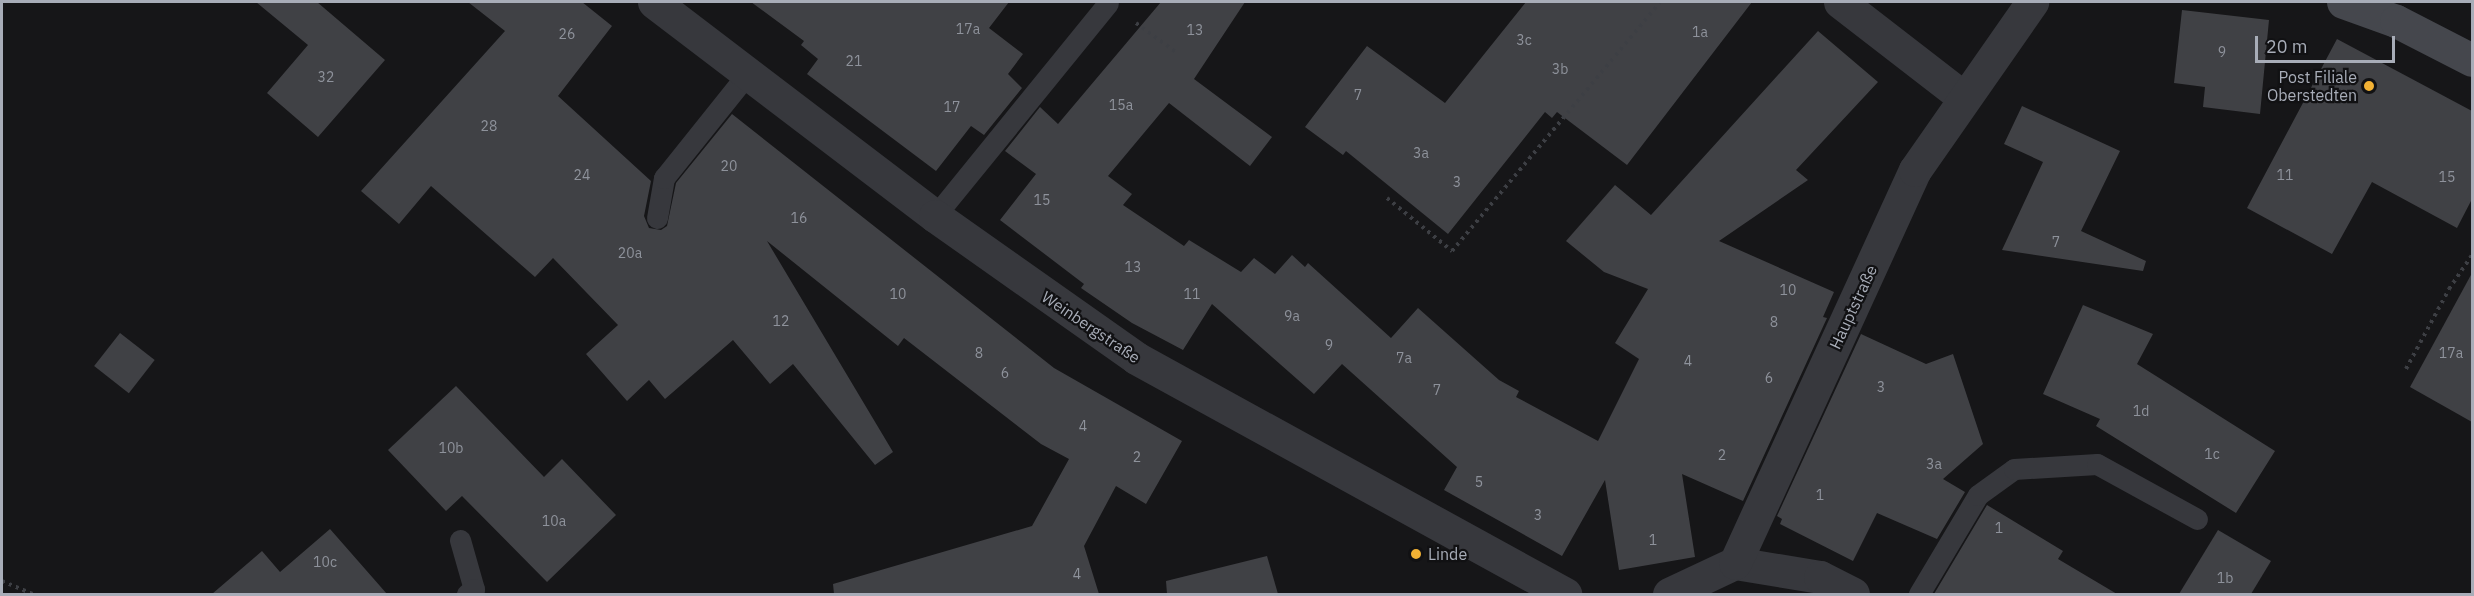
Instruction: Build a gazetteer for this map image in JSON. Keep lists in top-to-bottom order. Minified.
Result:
{"streets":{"street":["Hauptstraße","Weinbergstraße"]},"places":["Post Filiale Oberstedten","Linde"],"house_numbers":["17a","13","1a","26","3c","9","21","3b","32","7","15a","17","28","3a","20","24","11","15","3","15","16","7","20a","13","10","10","11","9a","12","8","9","8","17a","7a","4","6","6","3","7","1d","4","10b","1c","2","2","3a","5","1","3","10a","1","1","10c","4","1b"],"scale_bar":"20 m"}
